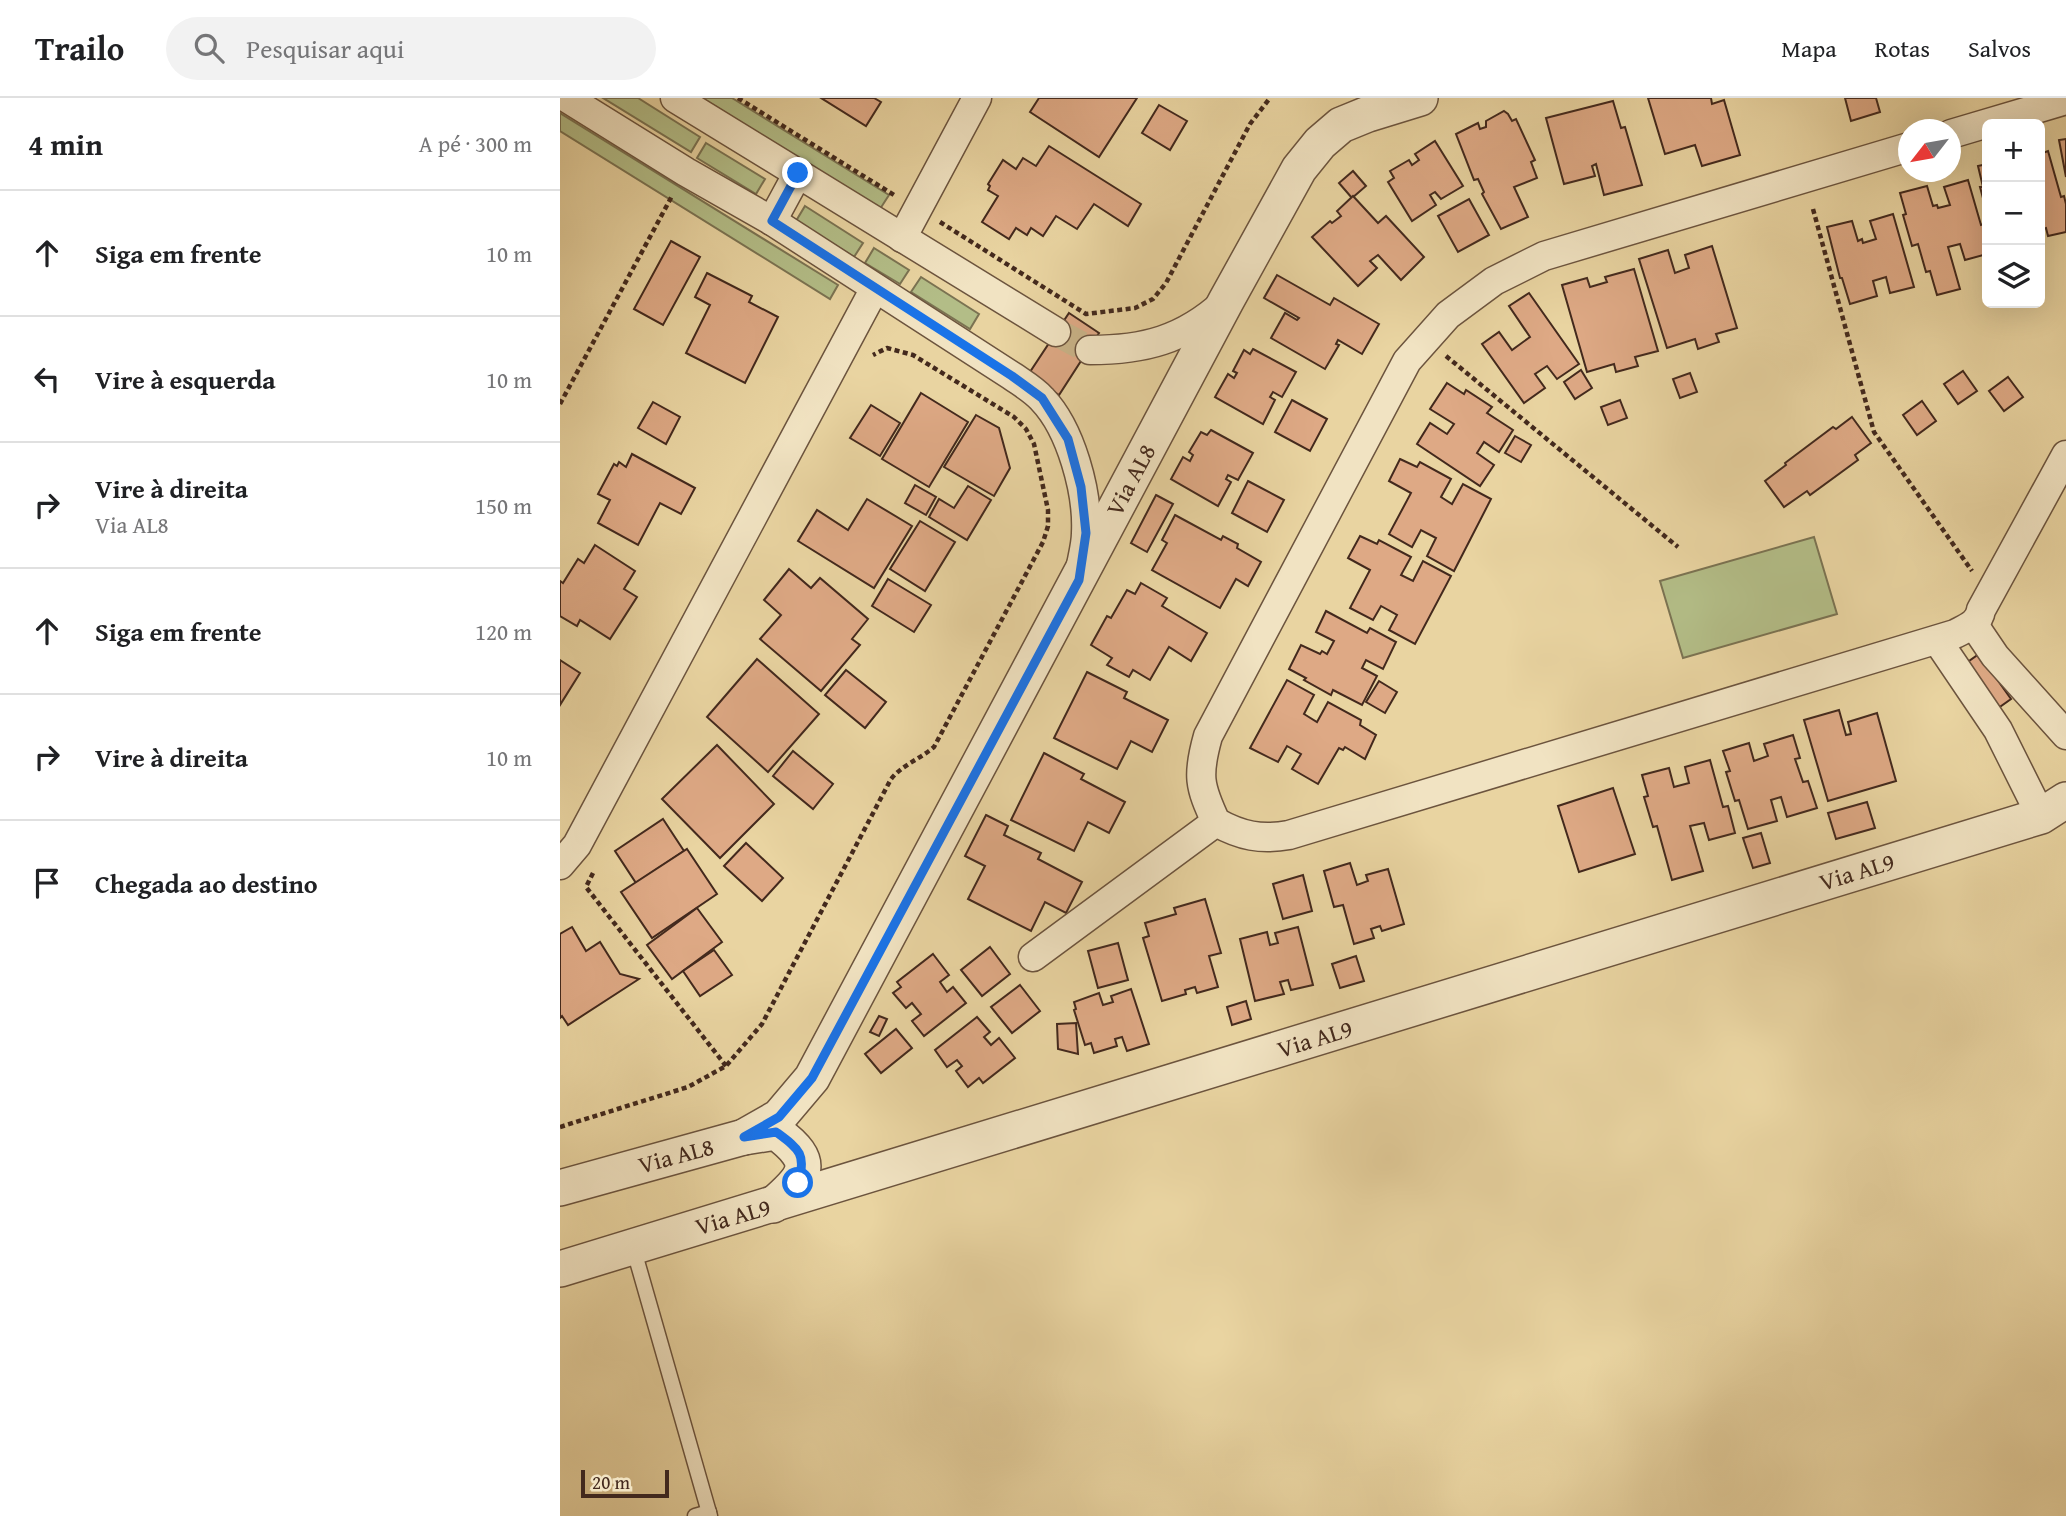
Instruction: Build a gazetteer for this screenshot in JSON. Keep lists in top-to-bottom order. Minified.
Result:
{"streets":{"street":["Via AL8","Via AL9"]},"scale_bar":"20 m","north":"bottom left","page":{"header":"Trailo","search":"Pesquisar aqui","nav":["Mapa","Rotas","Salvos"],"heading":["4 min","A pé · 300 m"],"map_buttons":["+","−"],"list":[["Siga em frente","10 m"],["Vire à esquerda","10 m"],["Vire à direita","Via AL8","150 m"],["Siga em frente","120 m"],["Vire à direita","10 m"],"Chegada ao destino"],"scale":"20 m"}}
